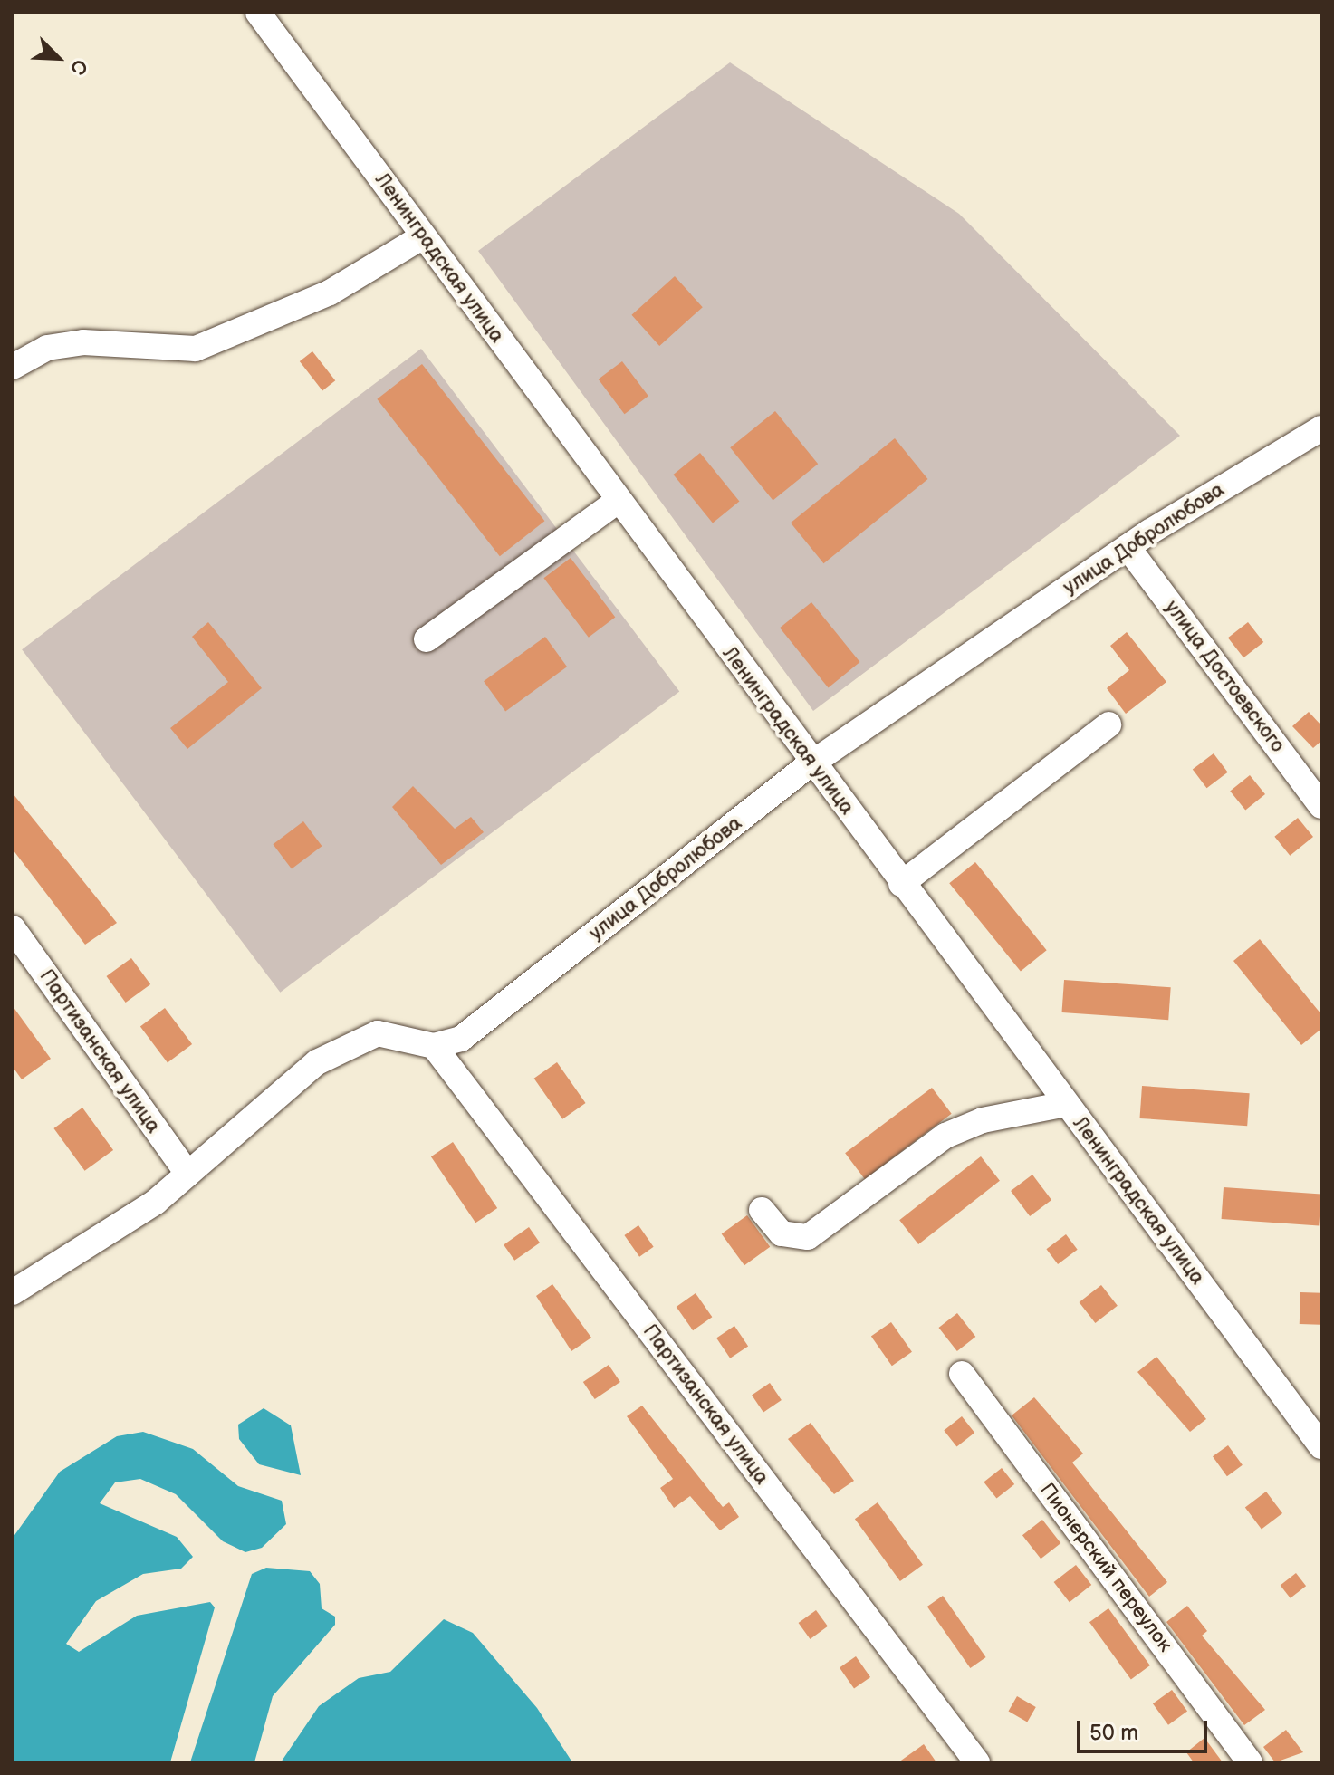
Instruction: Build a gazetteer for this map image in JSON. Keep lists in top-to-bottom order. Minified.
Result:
{"streets":{"street":["Ленинградская улица","улица Добролюбова","улица Достоевского","Партизанская улица","Пионерский переулок"]},"crossings":[["Ленинградская улица","улица Добролюбова"],["улица Добролюбова","улица Достоевского"],["улица Добролюбова","Партизанская улица"]],"scale_bar":"50 m","north":"bottom right"}
